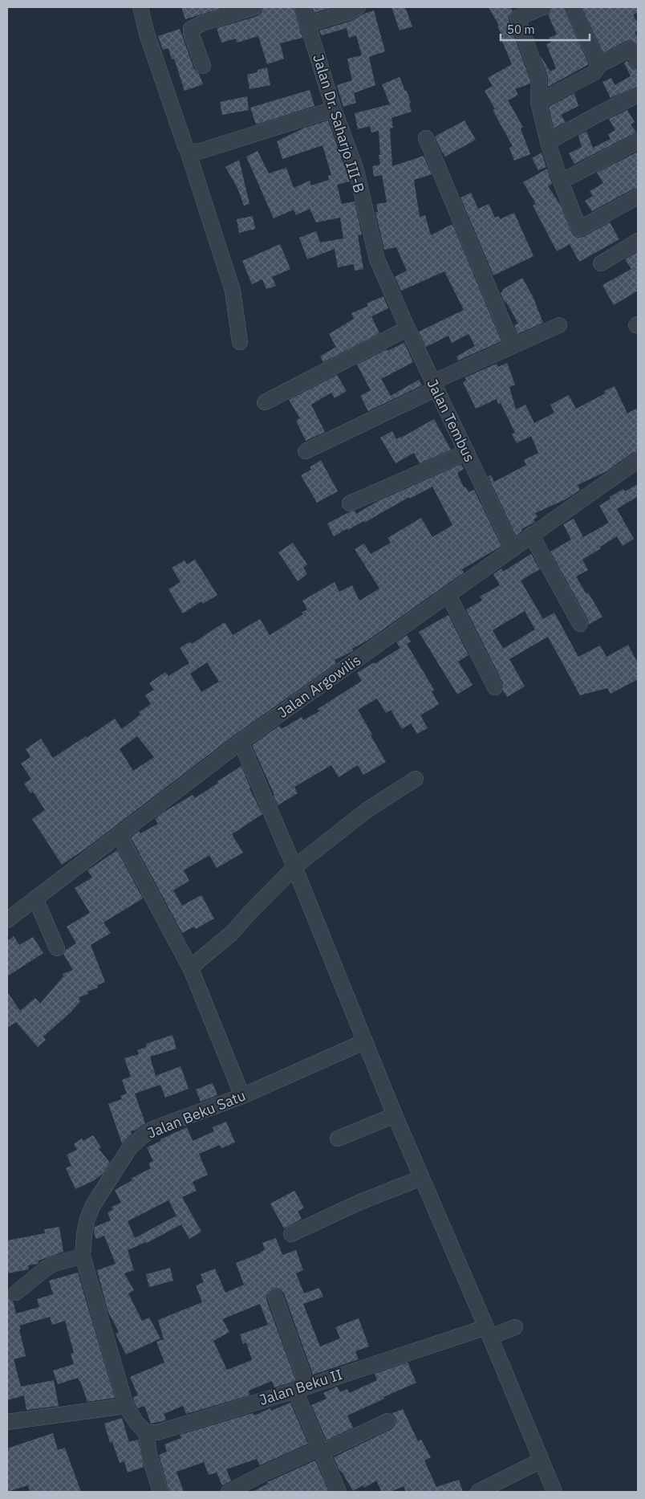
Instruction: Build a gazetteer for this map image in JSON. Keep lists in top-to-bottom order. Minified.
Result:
{"streets":{"street":["Jalan Dr. Saharjo III-B","Jalan Tembus","Jalan Argowilis","Jalan Beku Satu","Jalan Beku II"]},"crossings":[["Jalan Dr. Saharjo III-B","Jalan Tembus"],["Jalan Tembus","Jalan Argowilis"]],"scale_bar":"50 m"}
